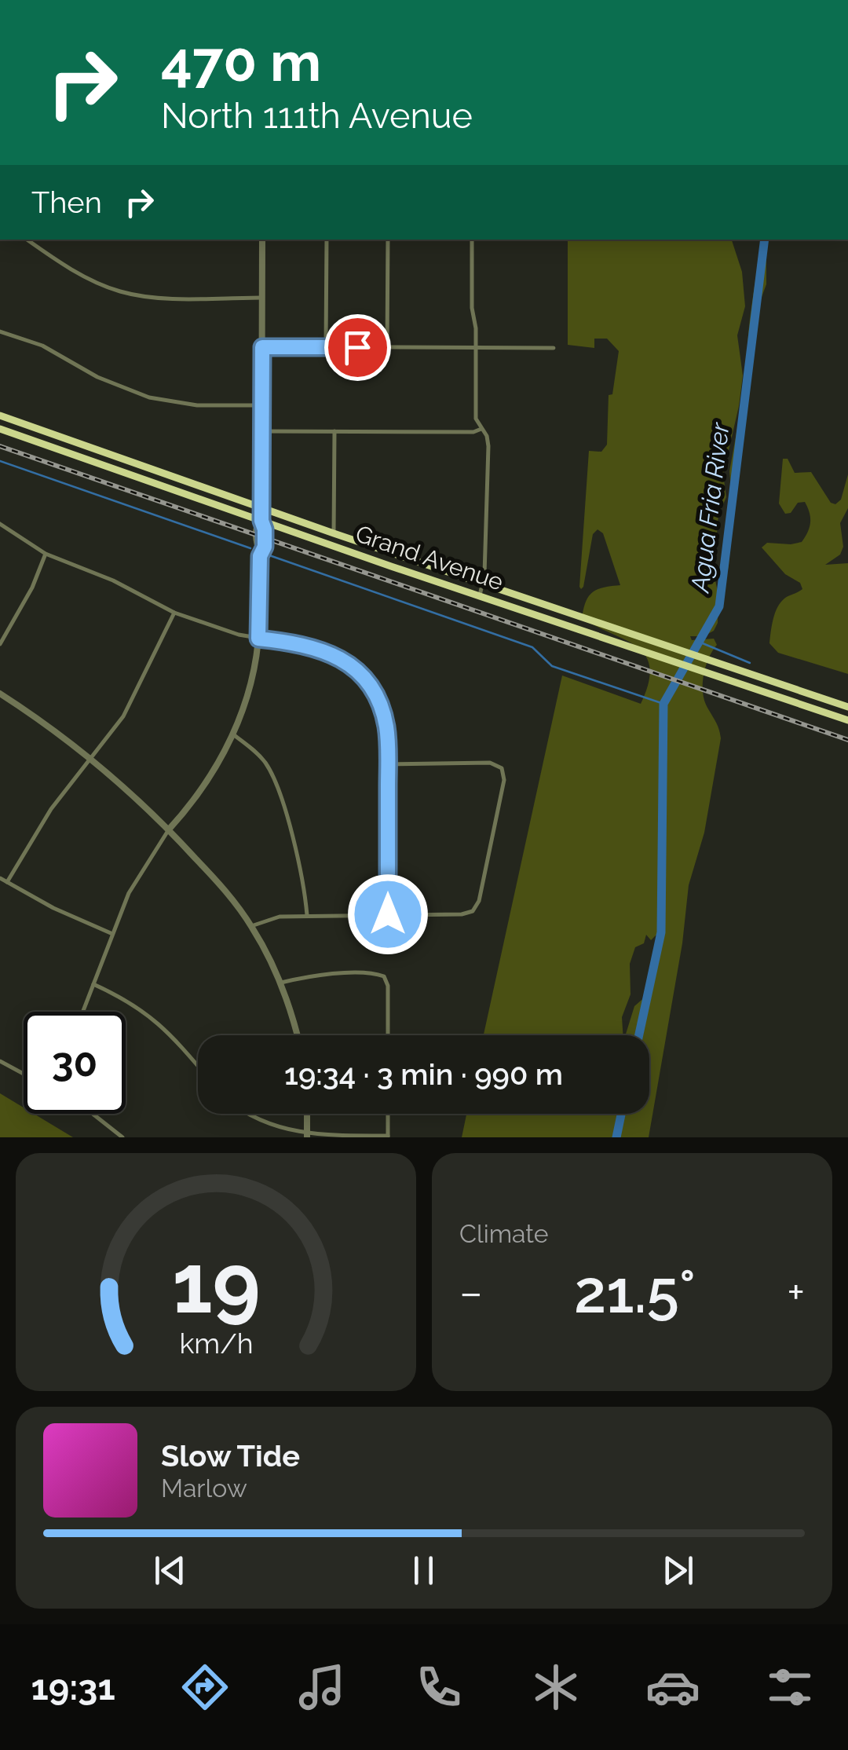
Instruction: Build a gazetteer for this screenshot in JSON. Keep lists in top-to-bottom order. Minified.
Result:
{"streets":{"highway":["Grand Avenue"]},"water":["Agua Fria River"],"page":{"turn":["470 m","North 111th Avenue"],"then":"Then","limit":"30","trip":"19:34 · 3 min · 990 m","tile":"Climate","heat":["−","21.5°","+"],"song":["Slow Tide","Marlow"],"tabs":"19:31","gauge":["19","km/h"]}}
